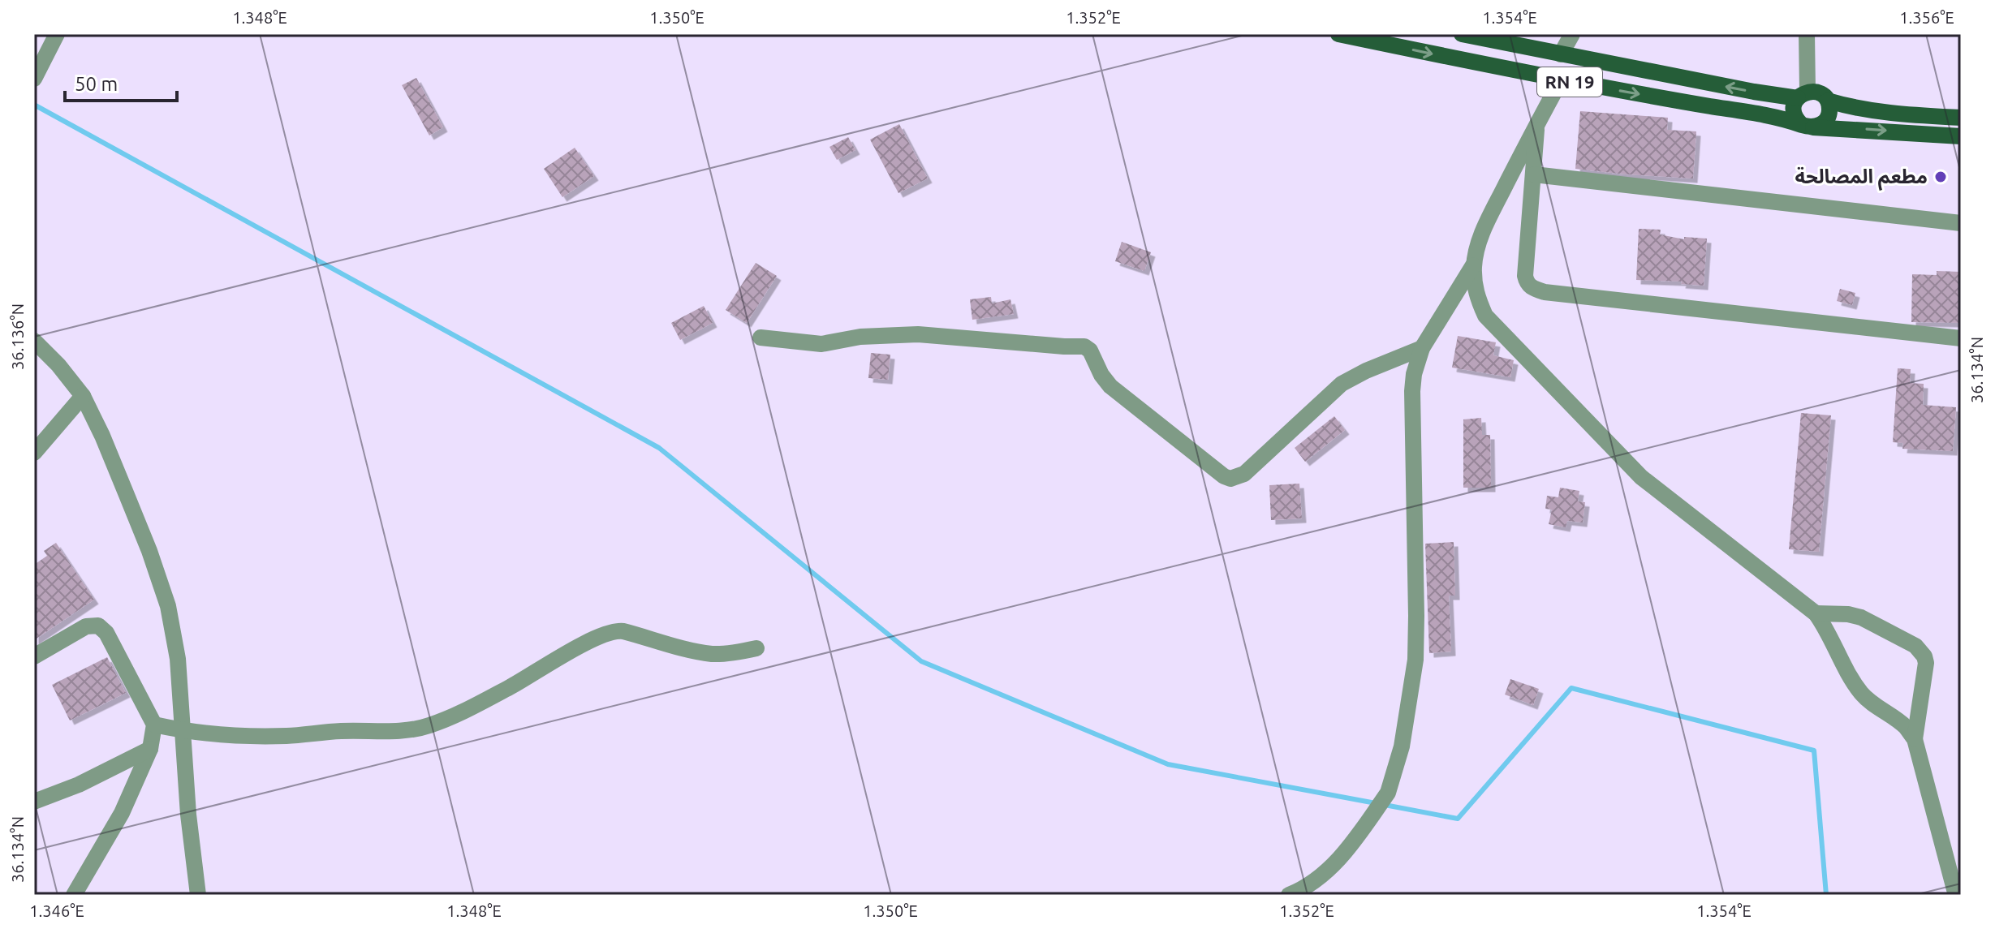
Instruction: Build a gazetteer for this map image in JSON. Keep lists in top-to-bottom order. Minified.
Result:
{"streets":{"main road":["RN 19"]},"places":["مطعم المصالحة"],"scale_bar":"50 m","coordinates":["1.348°E","1.350°E","1.352°E","1.354°E","1.356°E","36.136°N","36.134°N","1.346°E"]}
